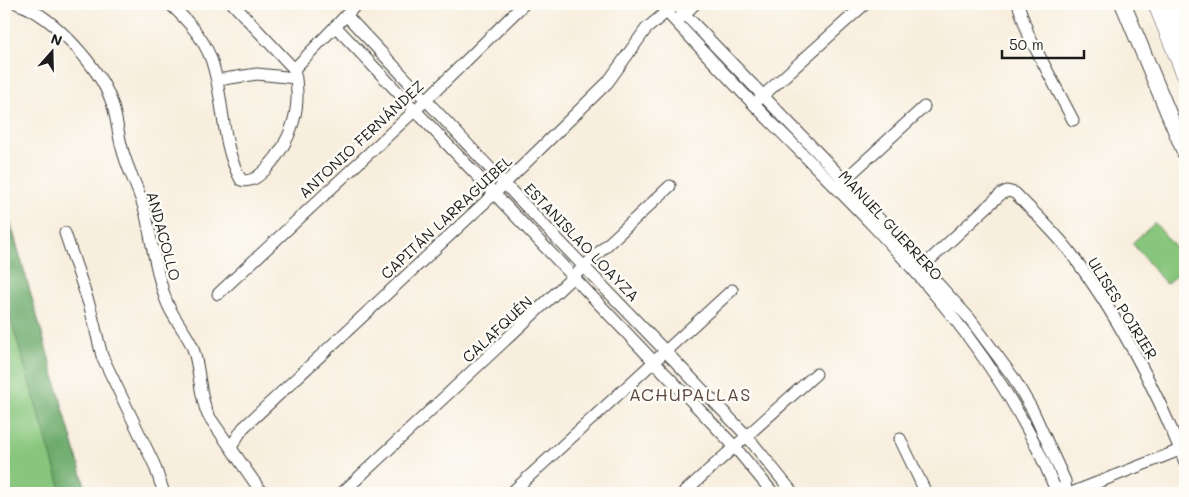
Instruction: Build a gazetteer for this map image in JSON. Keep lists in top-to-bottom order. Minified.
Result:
{"streets":{"street":["ANTONIO FERNÁNDEZ","CAPITÁN LARRAGUIBEL","MANUEL GUERRERO","ANDACOLLO","ESTANISLAO LOAYZA","ULISES POIRIER","CALAFQUÉN"]},"crossings":[["ANTONIO FERNÁNDEZ","ESTANISLAO LOAYZA"],["CAPITÁN LARRAGUIBEL","MANUEL GUERRERO"],["CAPITÁN LARRAGUIBEL","ANDACOLLO"],["CAPITÁN LARRAGUIBEL","ESTANISLAO LOAYZA"],["MANUEL GUERRERO","ULISES POIRIER"],["ESTANISLAO LOAYZA","CALAFQUÉN"]],"districts":["ACHUPALLAS"],"scale_bar":"50 m","north":"top"}
